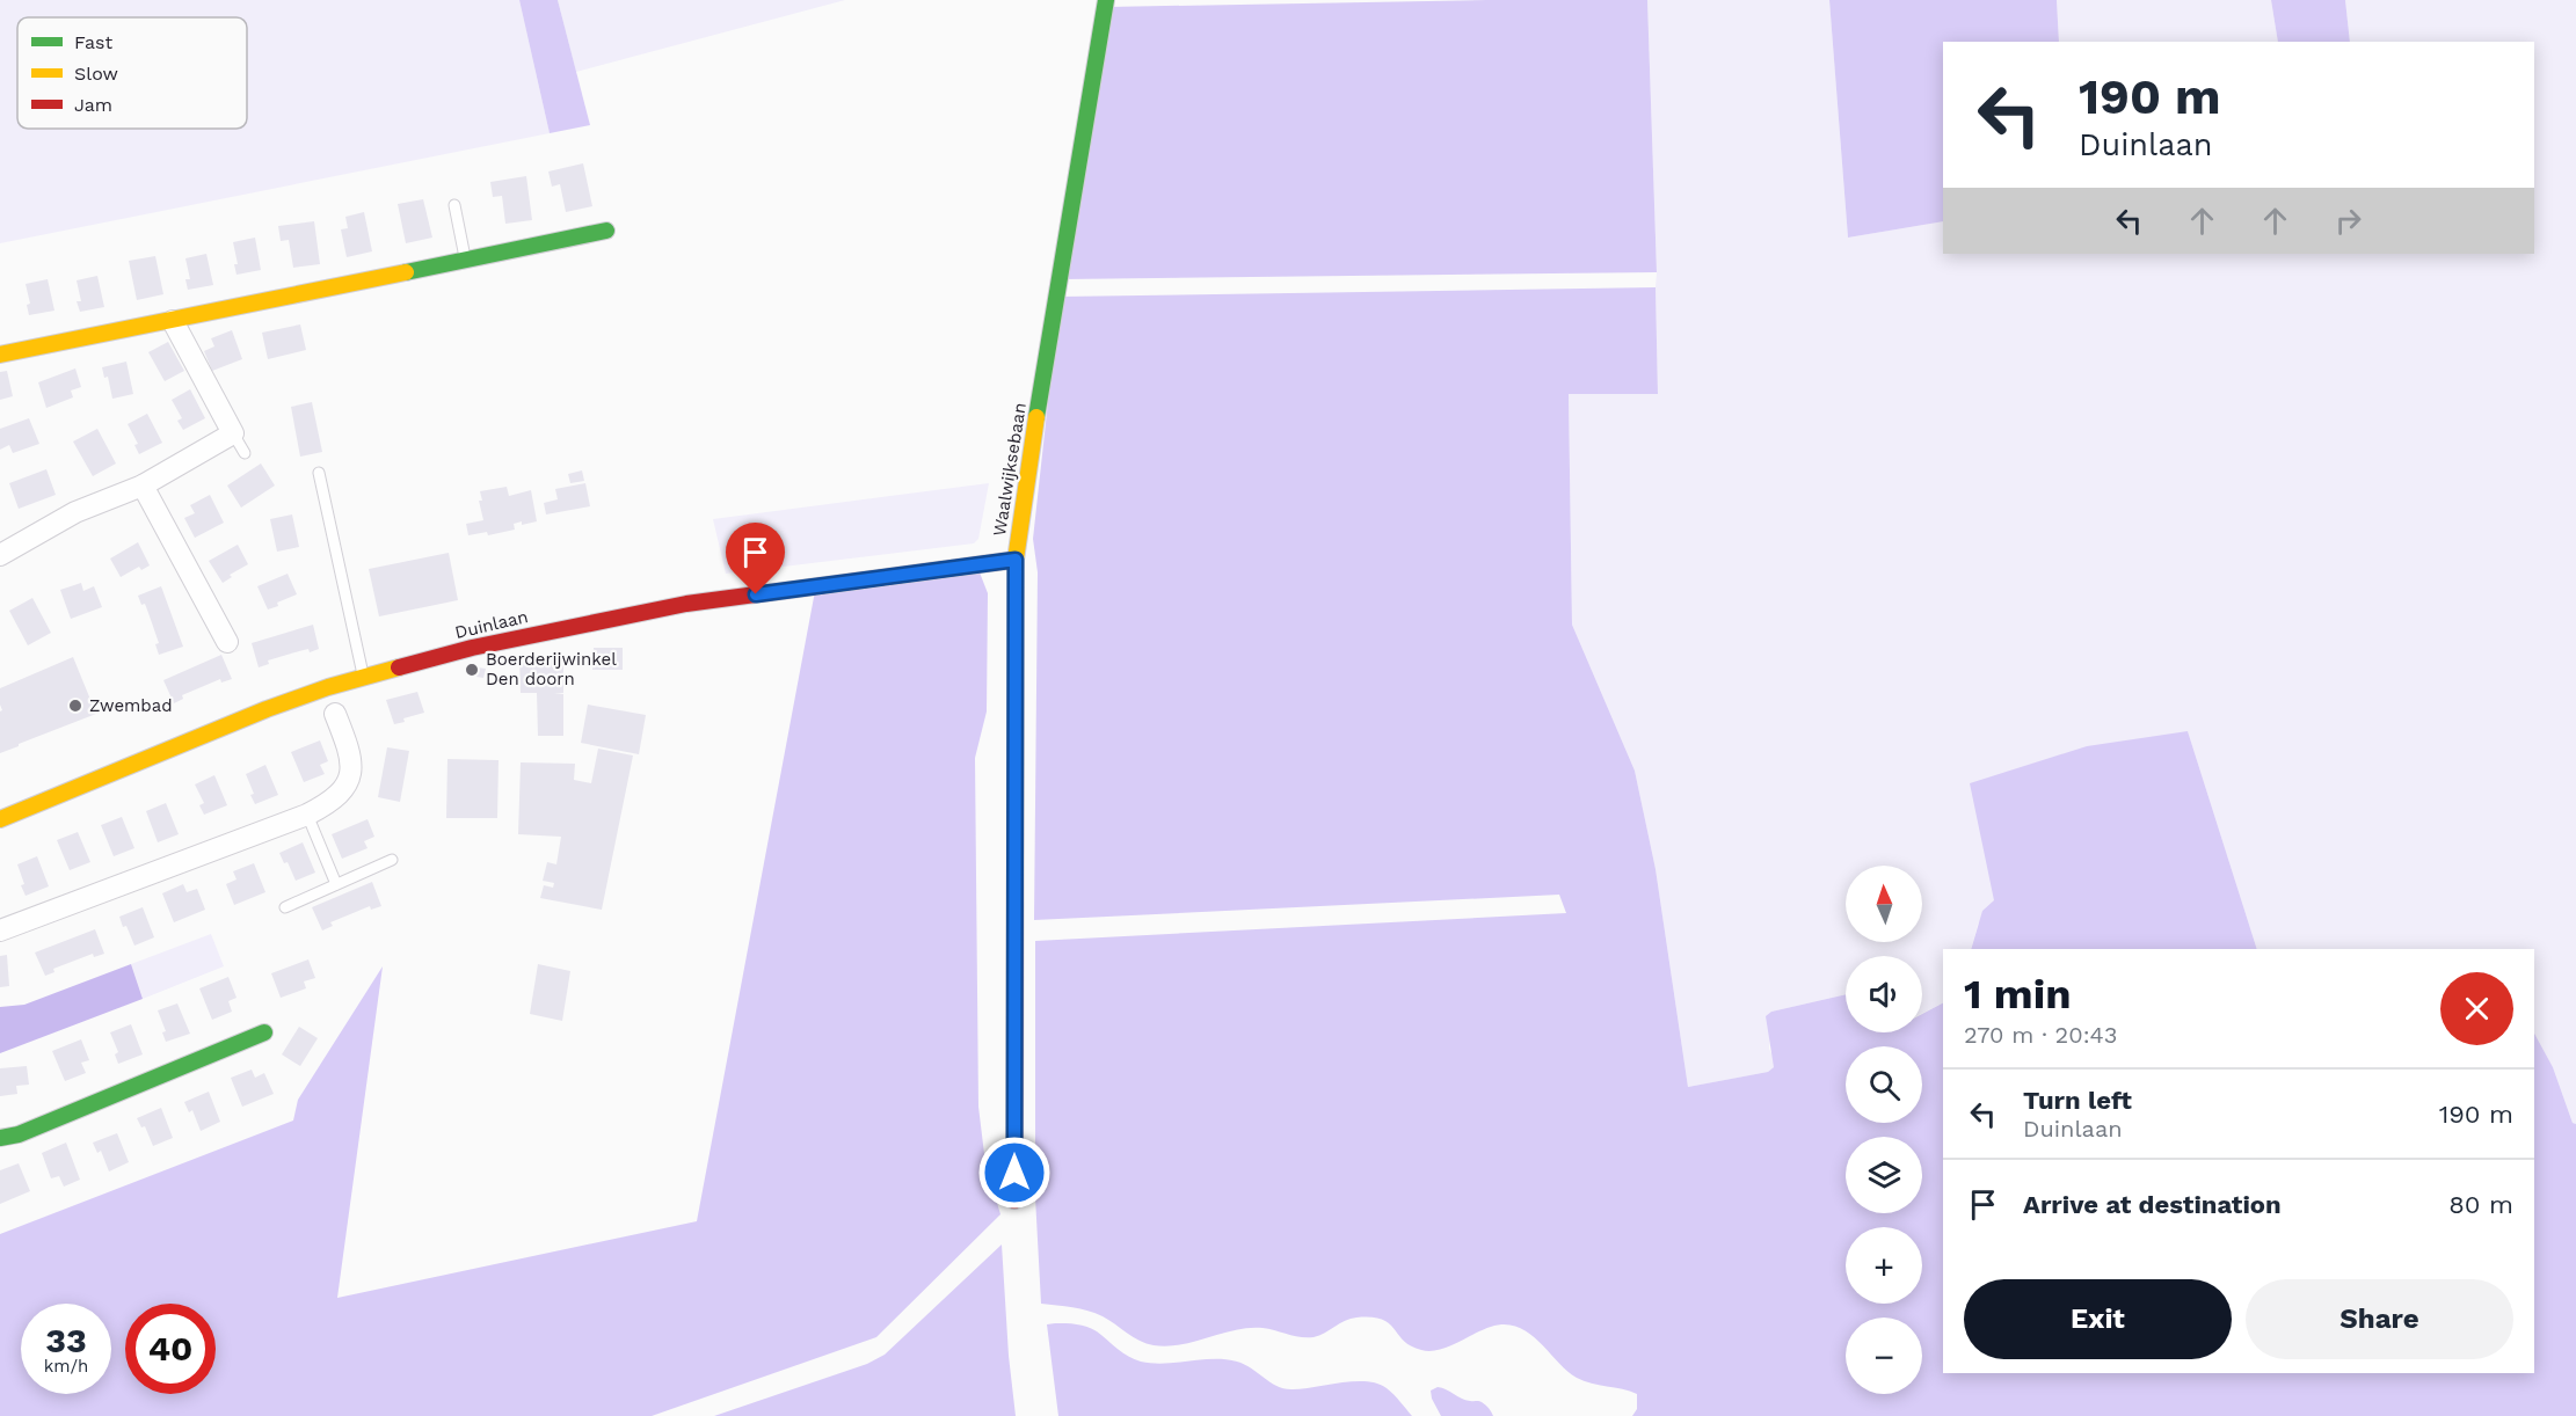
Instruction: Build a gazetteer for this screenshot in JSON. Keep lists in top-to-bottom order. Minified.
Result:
{"streets":{"street":["Waalwijksebaan","Duinlaan"]},"crossings":[["Waalwijksebaan","Duinlaan"]],"places":["Boerderijwinkel Den doorn","Zwembad"],"legend":["Fast","Slow","Jam"],"north":"top","page":{"turn":["190 m","Duinlaan"],"map_buttons":["+","−"],"heading":["1 min","270 m · 20:43"],"list":[{"name":"Turn left","note":"Duinlaan","value":"190 m"},{"name":"Arrive at destination","value":"80 m"}],"buttons":["Exit","Share"],"speed":"33 km/h","limit":"40"}}
